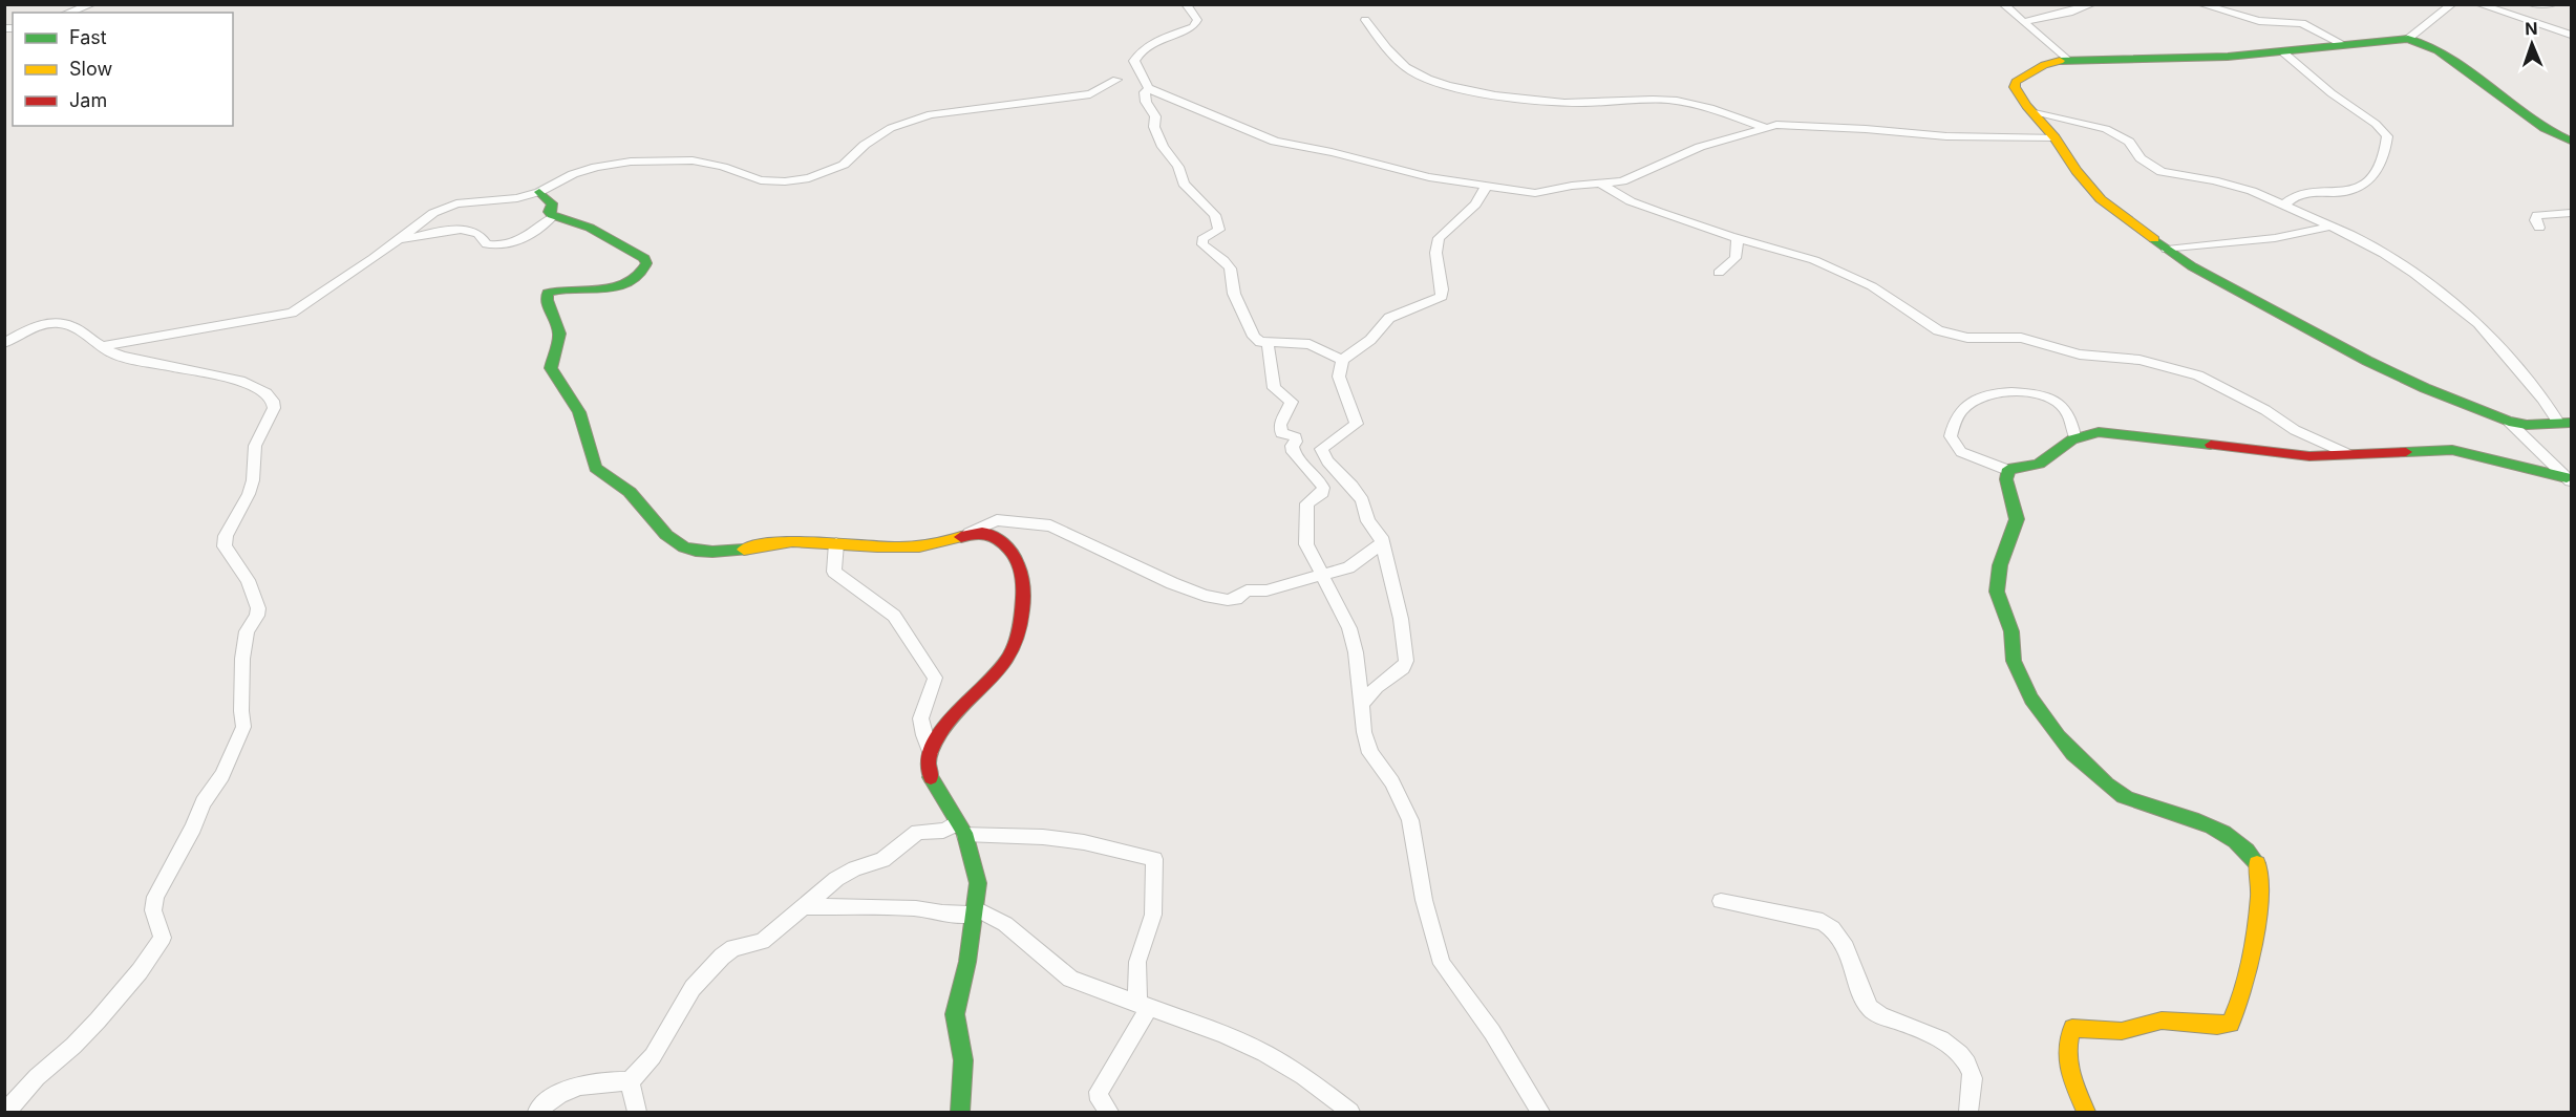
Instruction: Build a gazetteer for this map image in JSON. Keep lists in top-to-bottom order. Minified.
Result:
{"legend":["Fast","Slow","Jam"],"north":"top"}
